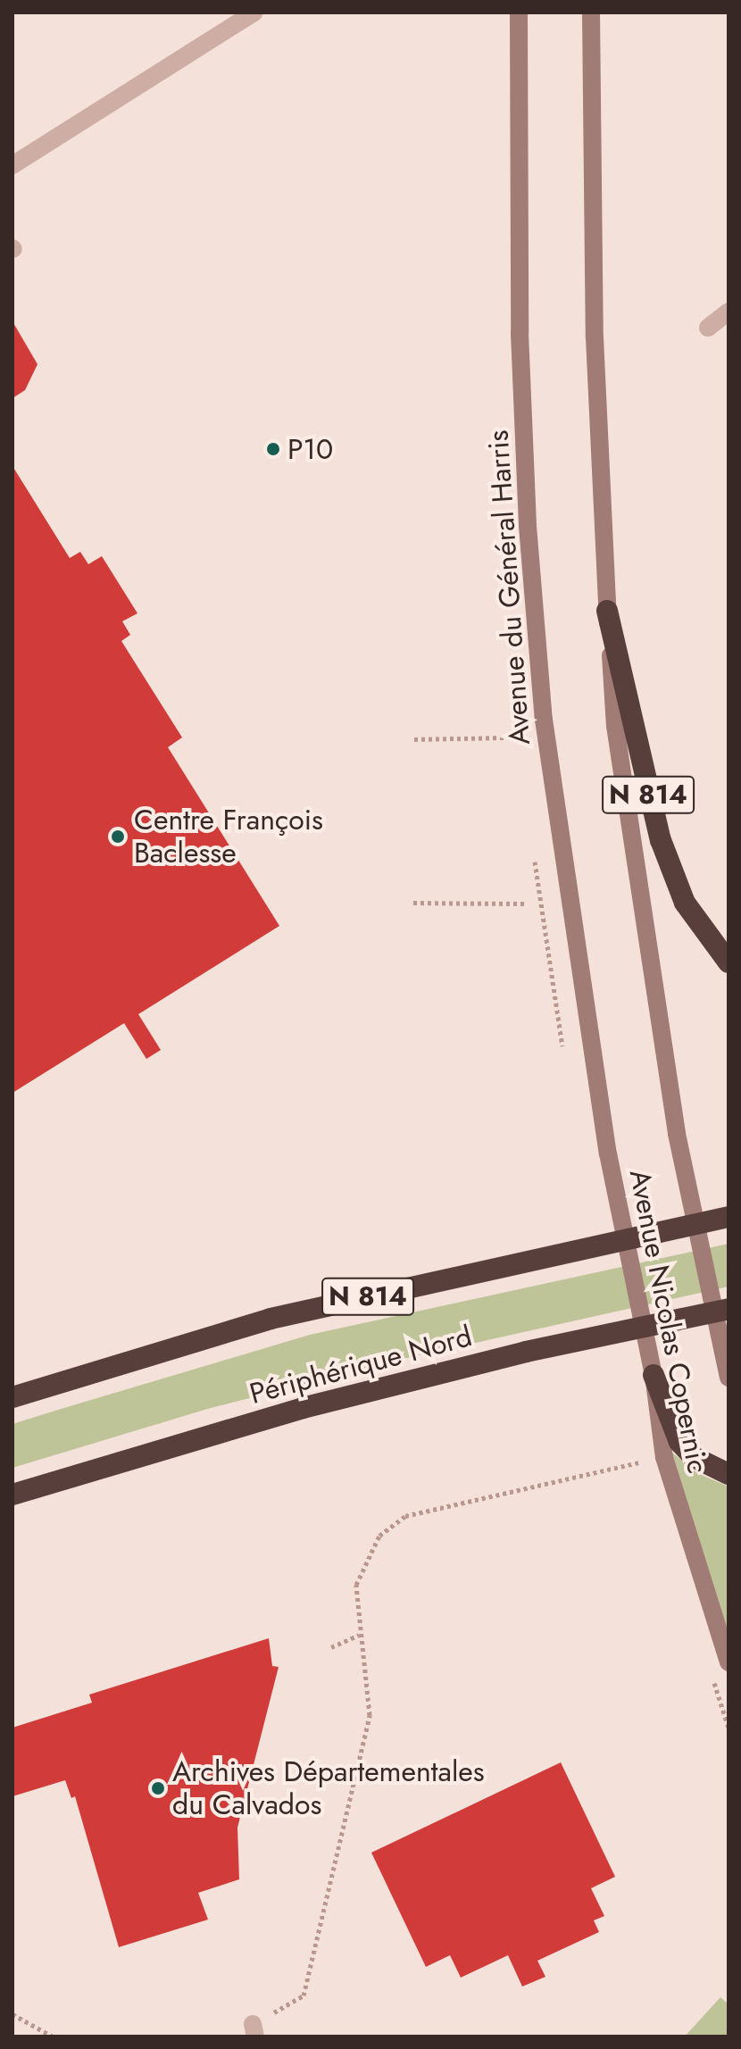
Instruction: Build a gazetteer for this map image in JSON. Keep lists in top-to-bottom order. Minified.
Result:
{"streets":{"highway":["N 814","Périphérique Nord"],"main road":["Avenue du Général Harris","Avenue Nicolas Copernic"]},"crossings":[["Avenue du Général Harris","Avenue Nicolas Copernic"],["N 814","Avenue Nicolas Copernic"]],"places":["P10","Centre François Baclesse","Archives Départementales du Calvados"]}
